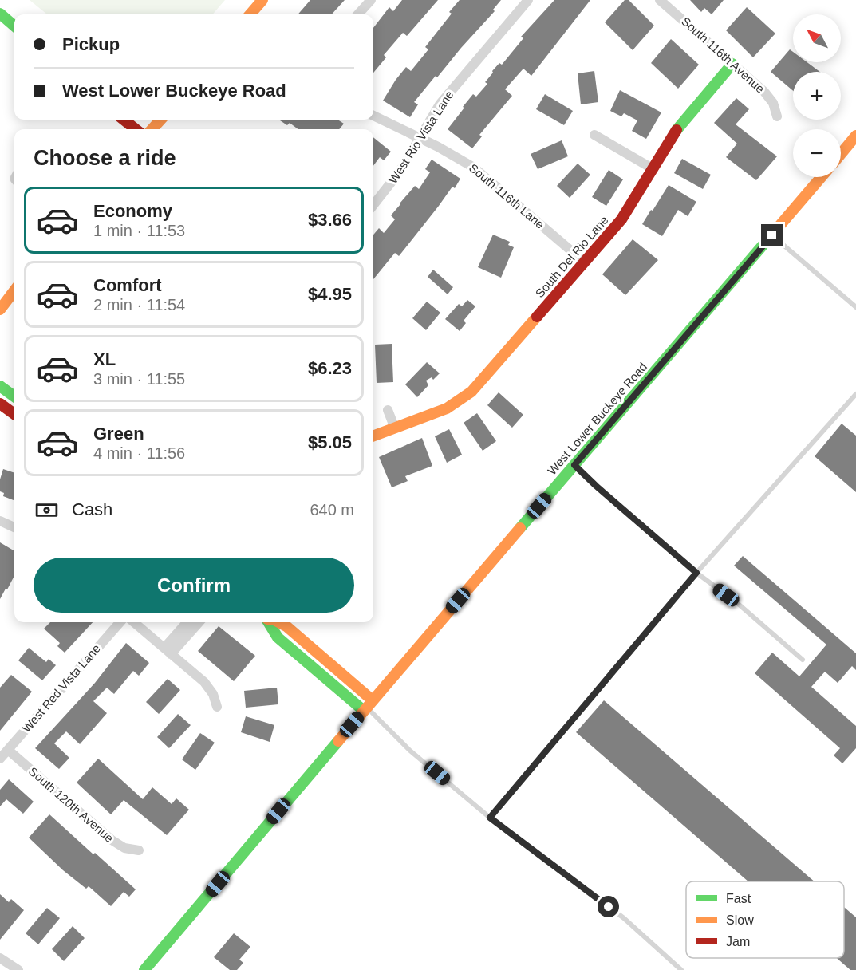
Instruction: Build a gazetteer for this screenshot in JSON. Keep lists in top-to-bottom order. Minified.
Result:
{"streets":{"main road":["South Del Rio Lane","West Lower Buckeye Road"],"street":["South 116th Avenue","West Rio Vista Lane","South 116th Lane","West Red Vista Lane","South 120th Avenue"]},"crossings":[["South 116th Avenue","South Del Rio Lane"],["West Rio Vista Lane","South 116th Lane"],["South 116th Lane","South Del Rio Lane"],["West Red Vista Lane","South 120th Avenue"]],"legend":["Fast","Slow","Jam"],"north":"top left","page":{"map_buttons":["+","−"],"banner":["Pickup","West Lower Buckeye Road"],"heading":"Choose a ride","list":[{"name":"Economy","note":"1 min · 11:53","value":"$3.66"},{"name":"Comfort","note":"2 min · 11:54","value":"$4.95"},{"name":"XL","note":"3 min · 11:55","value":"$6.23"},{"name":"Green","note":"4 min · 11:56","value":"$5.05"}],"pay":["Cash","640 m"],"buttons":"Confirm"}}
